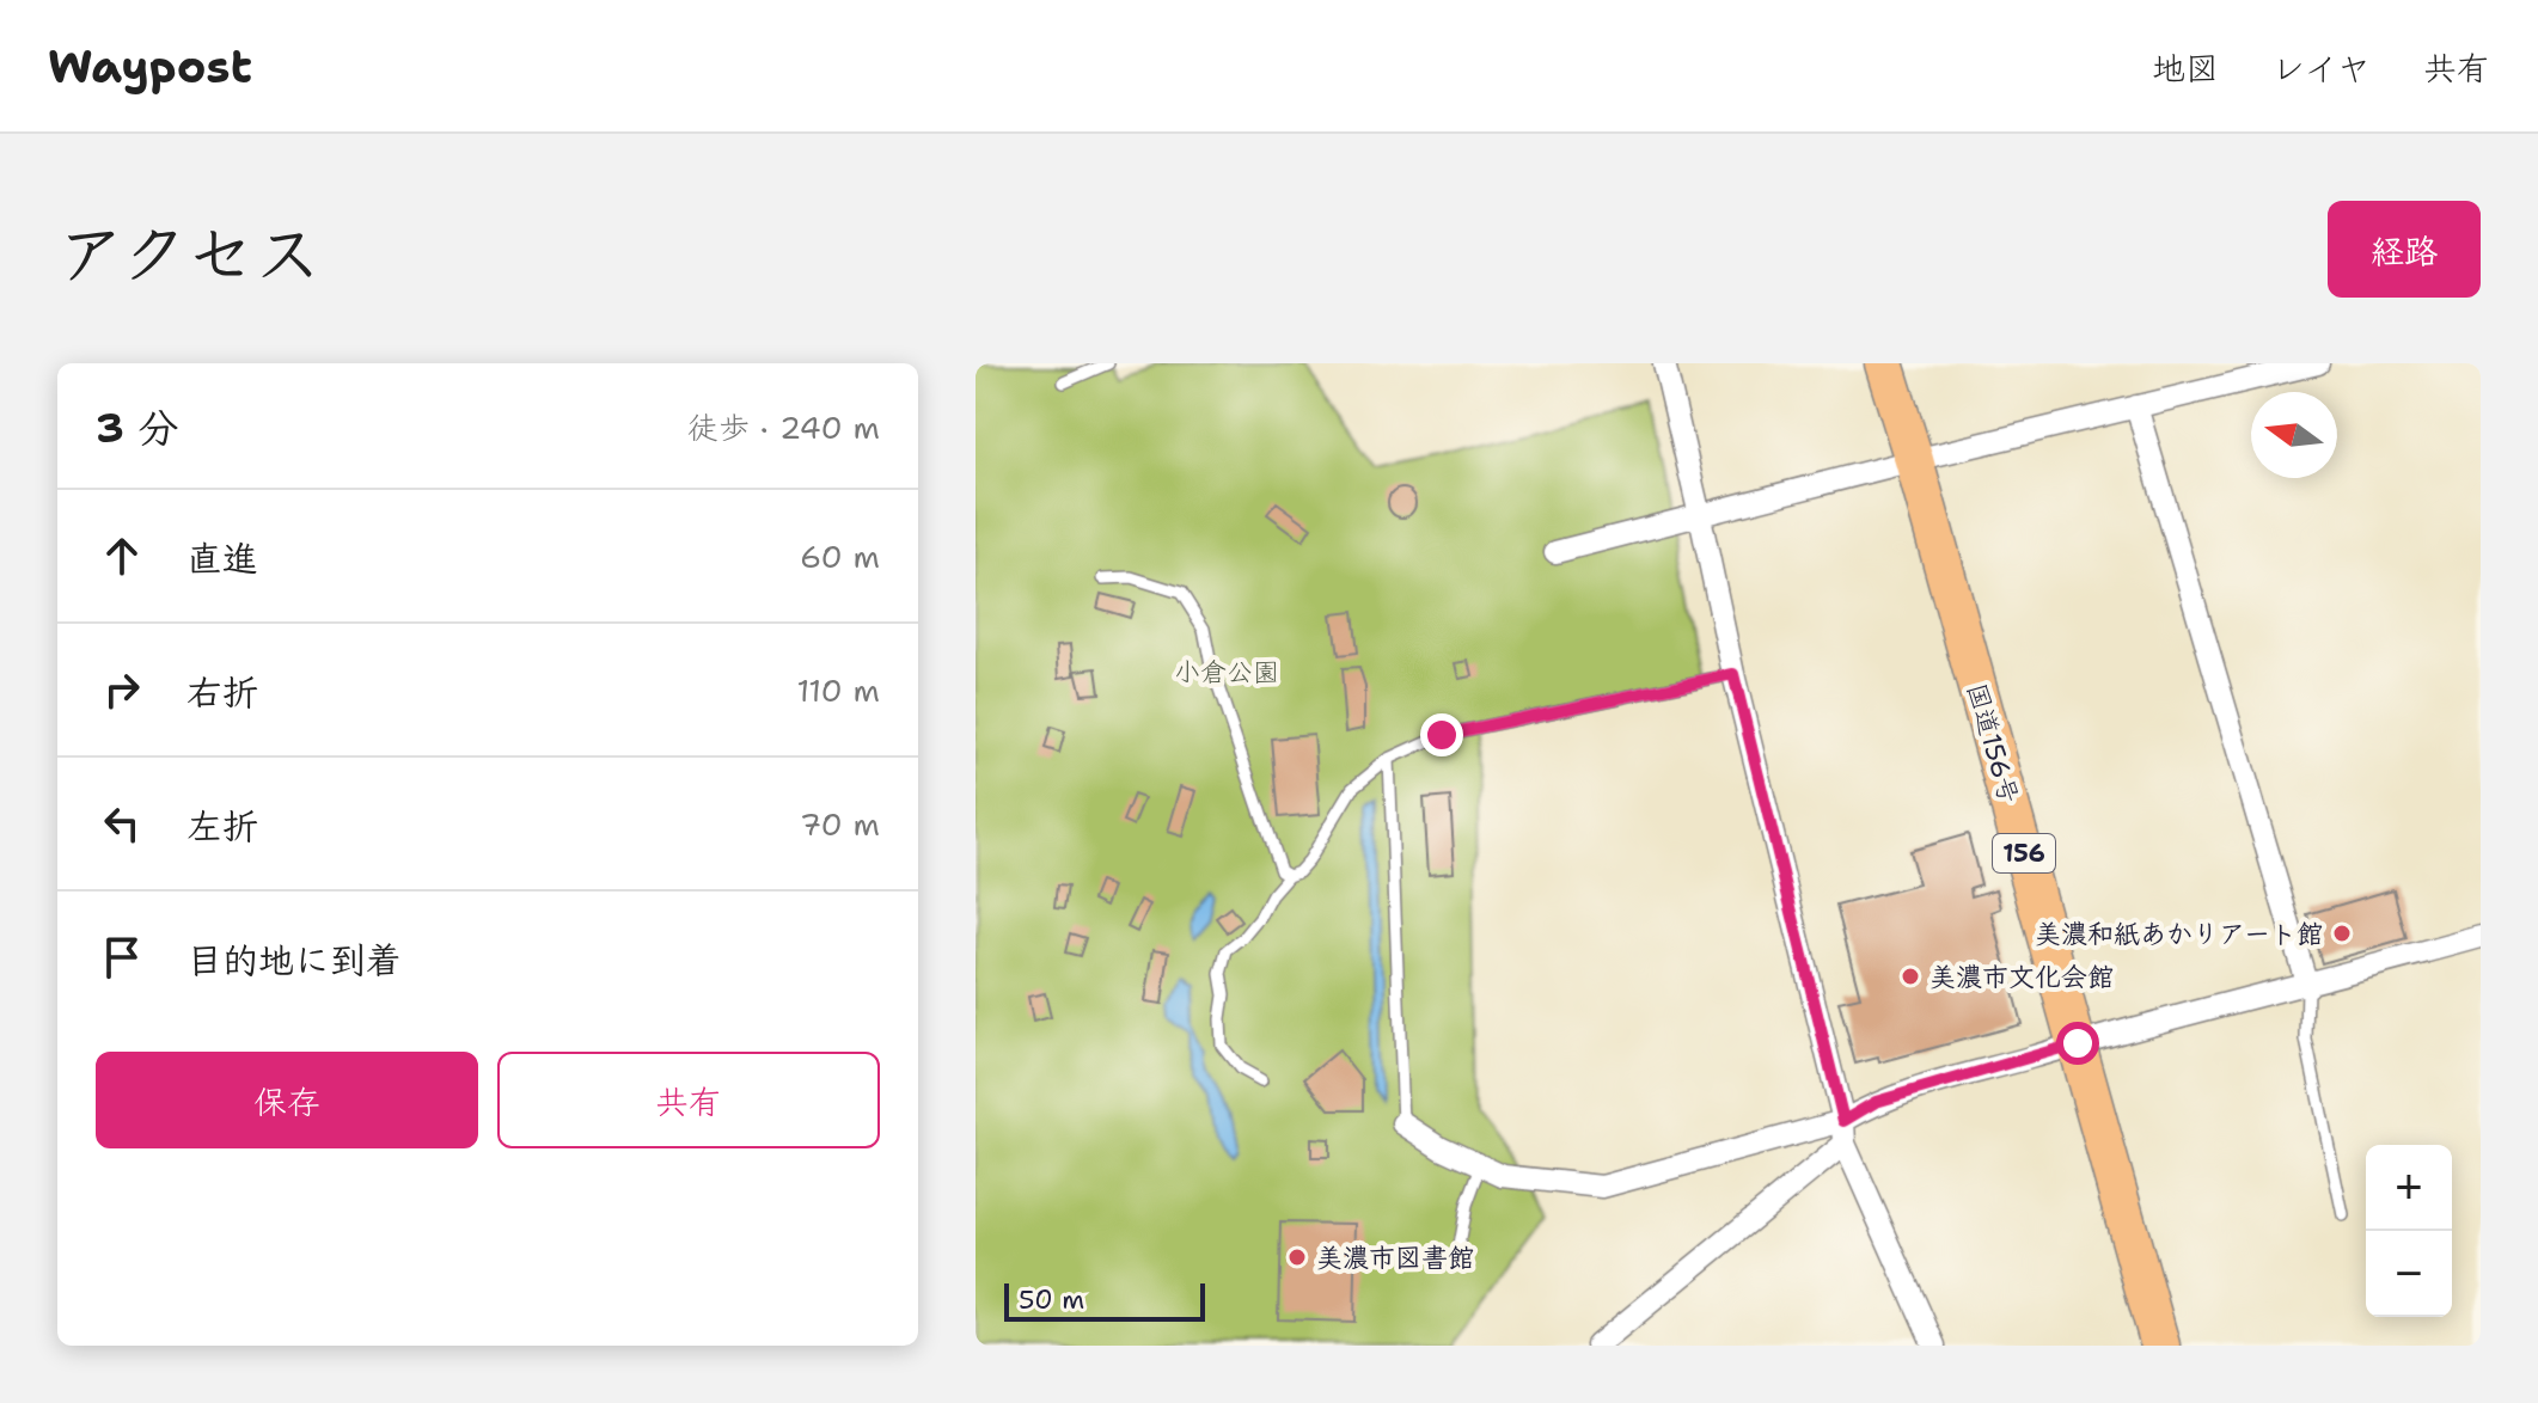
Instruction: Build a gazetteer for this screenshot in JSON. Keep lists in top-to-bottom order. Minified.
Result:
{"streets":{"highway":["国道156号","156"]},"parks":["小倉公園"],"places":["美濃和紙あかりアート館","美濃市文化会館","美濃市図書館"],"scale_bar":"50 m","north":"left","page":{"header":"Waypost","nav":["地図","レイヤ","共有"],"title":"アクセス","buttons":["経路",["保存","共有"]],"heading":["3 分","徒歩 · 240 m"],"list":[["直進","60 m"],["右折","110 m"],["左折","70 m"],"目的地に到着"],"map_buttons":["+","−"],"scale":"50 m"}}
